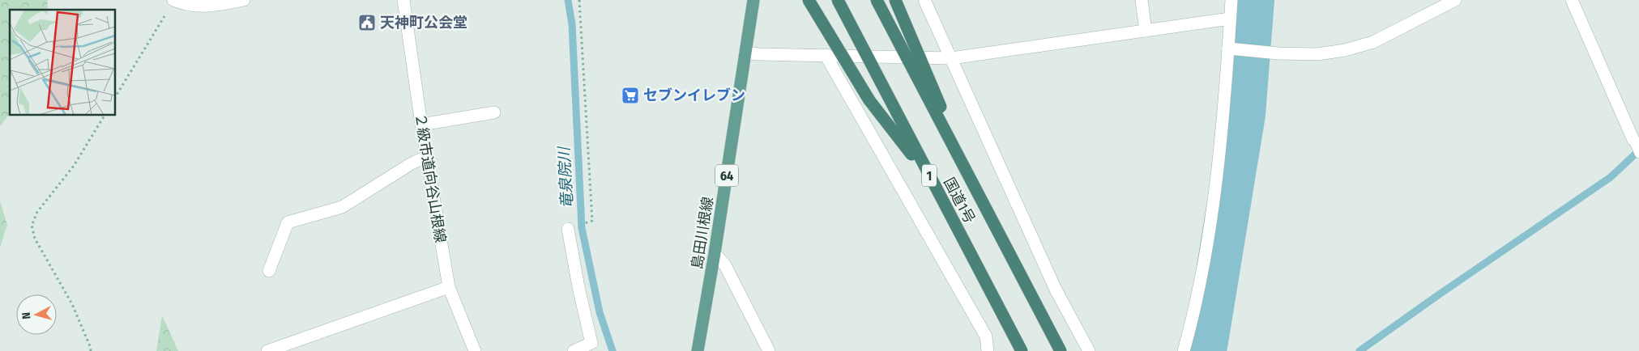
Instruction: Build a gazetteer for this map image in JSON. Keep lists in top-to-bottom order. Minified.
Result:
{"streets":{"highway":["1","国道1号"],"main road":["64","島田川根線"],"street":["２級市道向谷山根線"]},"water":["竜泉院川"],"places":{"public building":["天神町公会堂"],"supermarket":["セブンイレブン"]},"north":"left"}
